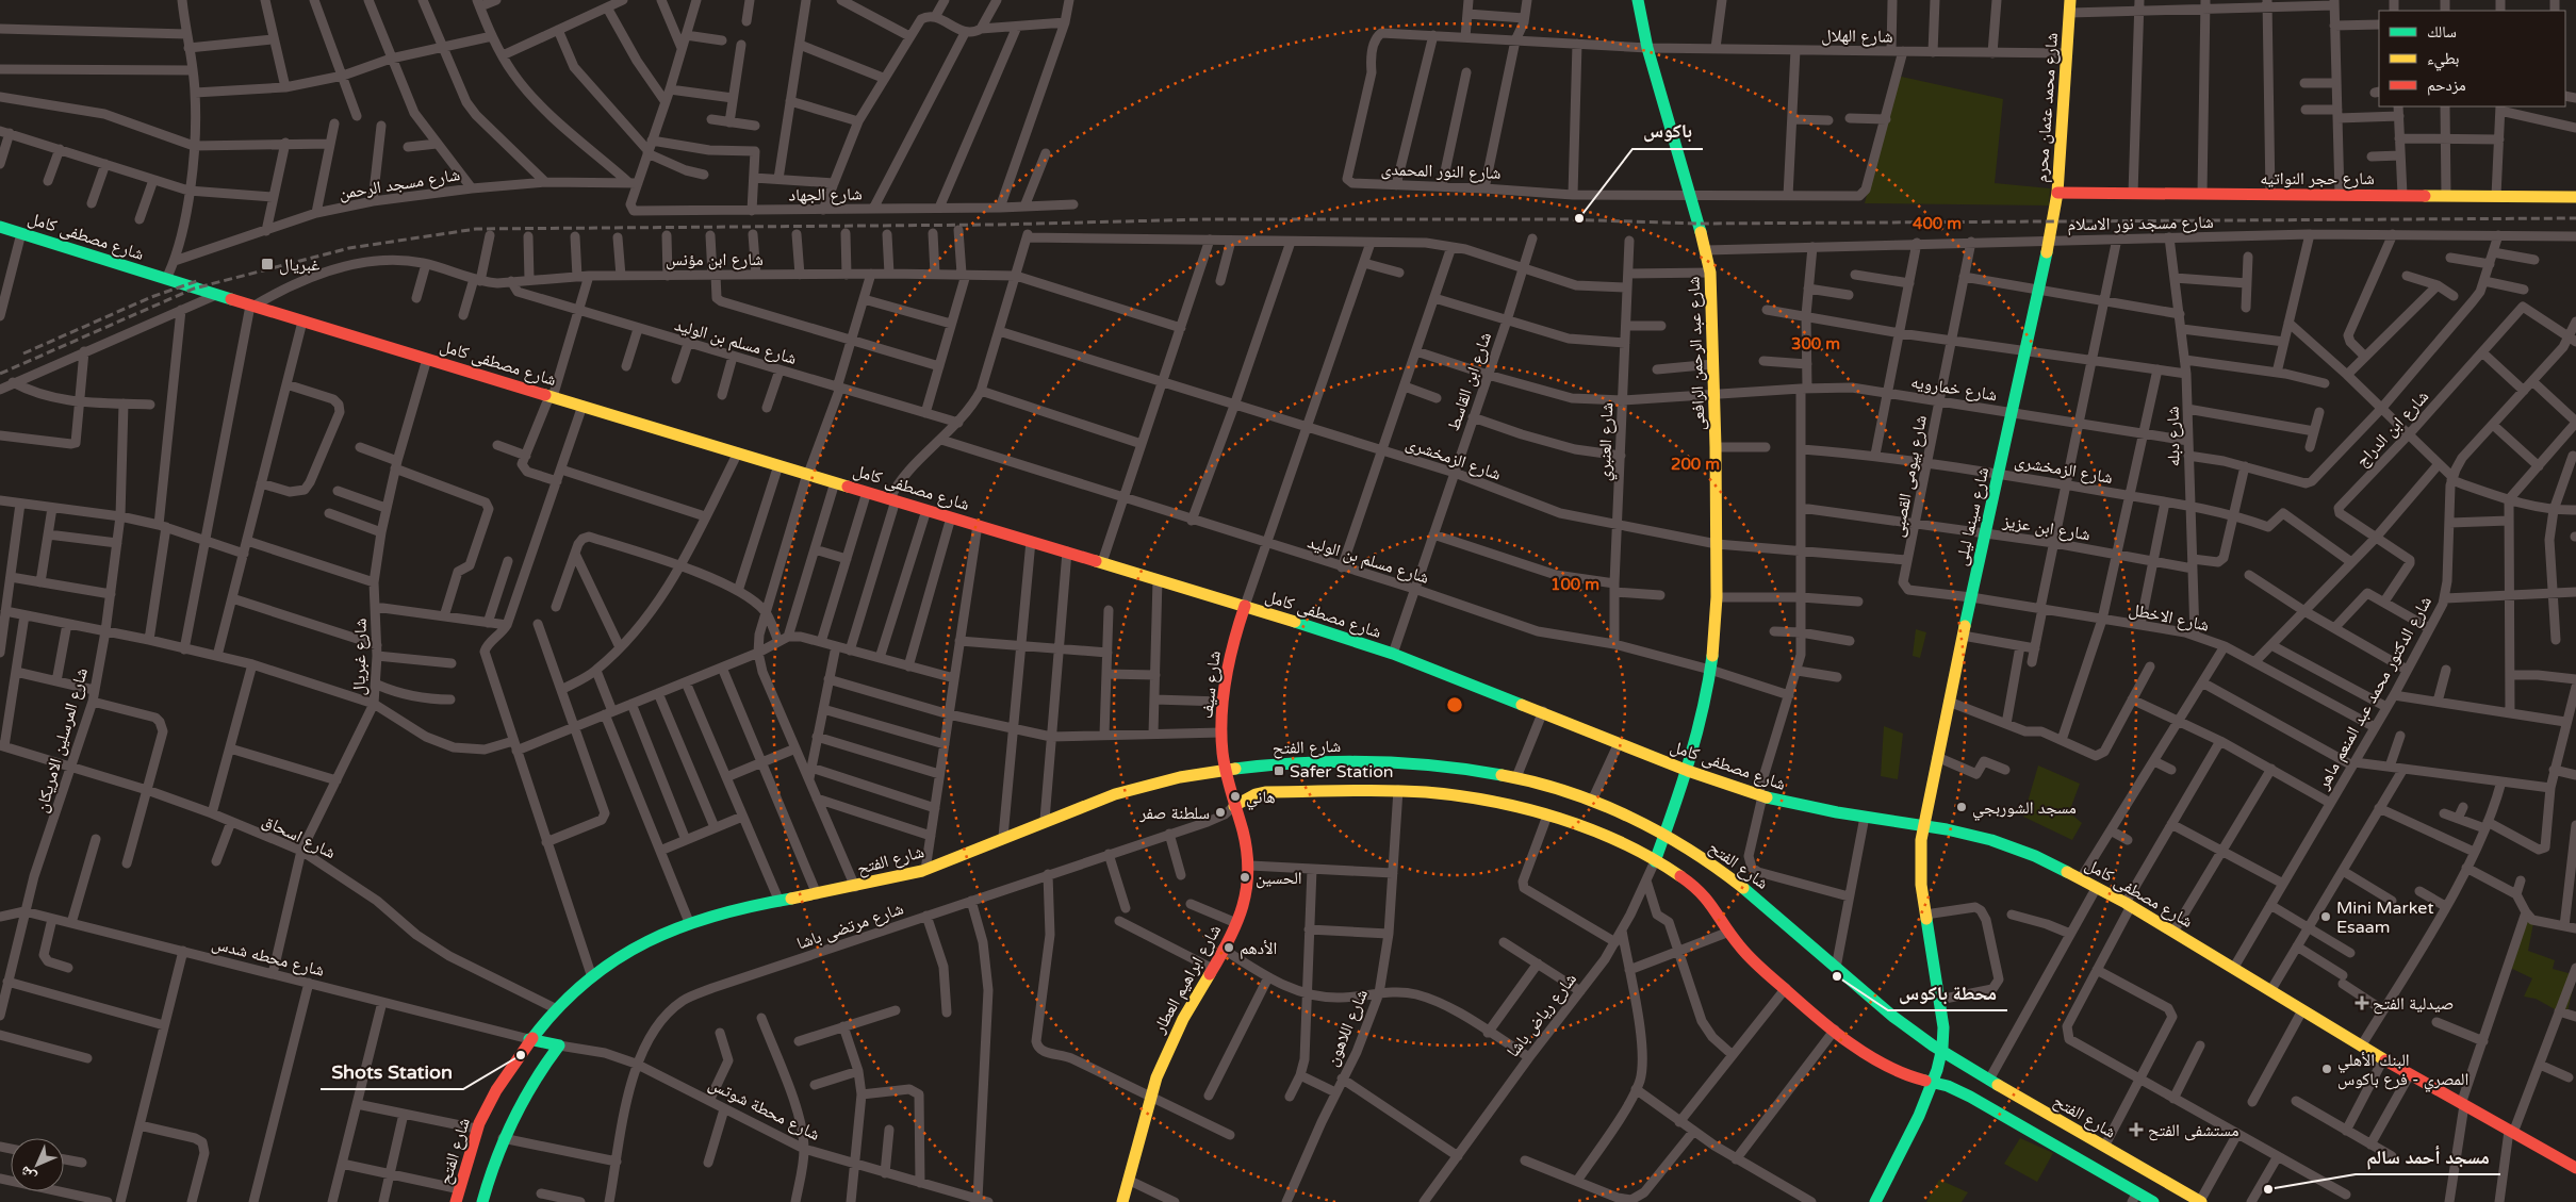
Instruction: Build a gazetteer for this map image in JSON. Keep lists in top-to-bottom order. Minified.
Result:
{"streets":{"street":["شارع الهلال","شارع محمد عثمان محرم","شارع النور المحمدى","شارع حجر النواتيه","شارع مسجد الرحمن","شارع الجهاد","شارع مسجد نور الاسلام","شارع مصطفى كامل","شارع ابن مؤنس","شارع مسلم بن الوليد","شارع عبد الرحمن الرافعى","شارع ابن القاسط","شارع خمارويه","شارع ابن الدراج","شارع دبله","شارع العنبري","شارع الزمخشرى","شارع بيومى القصبى","شارع سينما ليلى","شارع ابن عزيز","شارع الاخطل","شارع غبريال","شارع سيف","شارع الدكتور محمد عبد المنعم ماهر","شارع المرسلين الامريكان","شارع الفتح","شارع اسحاق","شارع مرتضى باشا","شارع محطه شدس","شارع ابراهيم العطار","شارع رياض باشا","شارع اللاهون","شارع محطة شوتس"]},"crossings":[["شارع الهلال","شارع محمد عثمان محرم"],["شارع الهلال","شارع النور المحمدى"],["شارع الهلال","شارع عبد الرحمن الرافعى"],["شارع محمد عثمان محرم","شارع حجر النواتيه"],["شارع محمد عثمان محرم","شارع سينما ليلى"],["شارع النور المحمدى","شارع عبد الرحمن الرافعى"],["شارع مسجد الرحمن","شارع الجهاد"],["شارع مسجد نور الاسلام","شارع عبد الرحمن الرافعى"],["شارع مسجد نور الاسلام","شارع دبله"],["شارع مسجد نور الاسلام","شارع بيومى القصبى"],["شارع مسجد نور الاسلام","شارع سينما ليلى"],["شارع مصطفى كامل","شارع ابن مؤنس"],["شارع مصطفى كامل","شارع عبد الرحمن الرافعى"],["شارع مصطفى كامل","شارع ابن القاسط"],["شارع مصطفى كامل","شارع سينما ليلى"],["شارع مصطفى كامل","شارع غبريال"],["شارع مصطفى كامل","شارع سيف"],["شارع مصطفى كامل","شارع الدكتور محمد عبد المنعم ماهر"],["شارع ابن مؤنس","شارع مسلم بن الوليد"],["شارع مسلم بن الوليد","شارع عبد الرحمن الرافعى"],["شارع مسلم بن الوليد","شارع ابن القاسط"],["شارع مسلم بن الوليد","شارع العنبري"],["شارع عبد الرحمن الرافعى","شارع خمارويه"],["شارع عبد الرحمن الرافعى","شارع الزمخشرى"],["شارع عبد الرحمن الرافعى","شارع الفتح"],["شارع عبد الرحمن الرافعى","شارع رياض باشا"],["شارع ابن القاسط","شارع خمارويه"],["شارع ابن القاسط","شارع الزمخشرى"],["شارع خمارويه","شارع دبله"],["شارع خمارويه","شارع العنبري"],["شارع خمارويه","شارع بيومى القصبى"],["شارع خمارويه","شارع سينما ليلى"],["شارع ابن الدراج","شارع الدكتور محمد عبد المنعم ماهر"],["شارع دبله","شارع الزمخشرى"],["شارع دبله","شارع ابن عزيز"],["شارع دبله","شارع الاخطل"],["شارع العنبري","شارع الزمخشرى"],["شارع الزمخشرى","شارع بيومى القصبى"],["شارع الزمخشرى","شارع سينما ليلى"],["شارع الزمخشرى","شارع ابن عزيز"],["شارع بيومى القصبى","شارع سينما ليلى"],["شارع بيومى القصبى","شارع ابن عزيز"],["شارع بيومى القصبى","شارع الاخطل"],["شارع سينما ليلى","شارع ابن عزيز"],["شارع سينما ليلى","شارع الاخطل"],["شارع سينما ليلى","شارع الفتح"],["شارع الاخطل","شارع الدكتور محمد عبد المنعم ماهر"],["شارع غبريال","شارع اسحاق"],["شارع غبريال","شارع محطه شدس"],["شارع سيف","شارع الفتح"],["شارع سيف","شارع ابراهيم العطار"],["شارع المرسلين الامريكان","شارع اسحاق"],["شارع المرسلين الامريكان","شارع محطه شدس"],["شارع الفتح","شارع اسحاق"],["شارع الفتح","شارع محطه شدس"],["شارع الفتح","شارع ابراهيم العطار"],["شارع الفتح","شارع رياض باشا"],["شارع الفتح","شارع محطة شوتس"],["شارع مرتضى باشا","شارع ابراهيم العطار"],["شارع مرتضى باشا","شارع محطة شوتس"],["شارع محطه شدس","شارع محطة شوتس"]],"places":{"other":["باكوس","هاني","مسجد الشوربجي","سلطنة صفر","الحسين","Mini Market Esaam","الأدهم","محطة باكوس","Shots Station","البنك الأهلي المصري - فرع باكوس","مسجد أحمد سالم"],"transit":["غبريال","Safer Station"],"health":["صيدلية الفتح","مستشفى الفتح"]},"legend":["سالك","بطيء","مزدحم"],"north":"bottom left","rings":["400 m","300 m","200 m","100 m"]}
